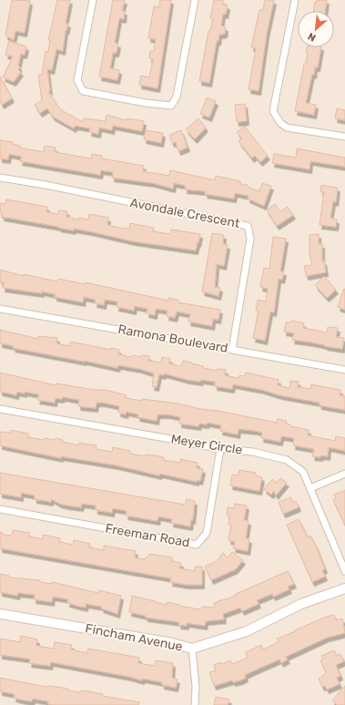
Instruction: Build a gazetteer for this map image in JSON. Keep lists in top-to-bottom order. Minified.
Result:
{"streets":{"street":["Avondale Crescent","Ramona Boulevard","Meyer Circle","Freeman Road","Fincham Avenue"]},"crossings":[["Avondale Crescent","Ramona Boulevard"],["Meyer Circle","Freeman Road"]],"north":"bottom left"}
